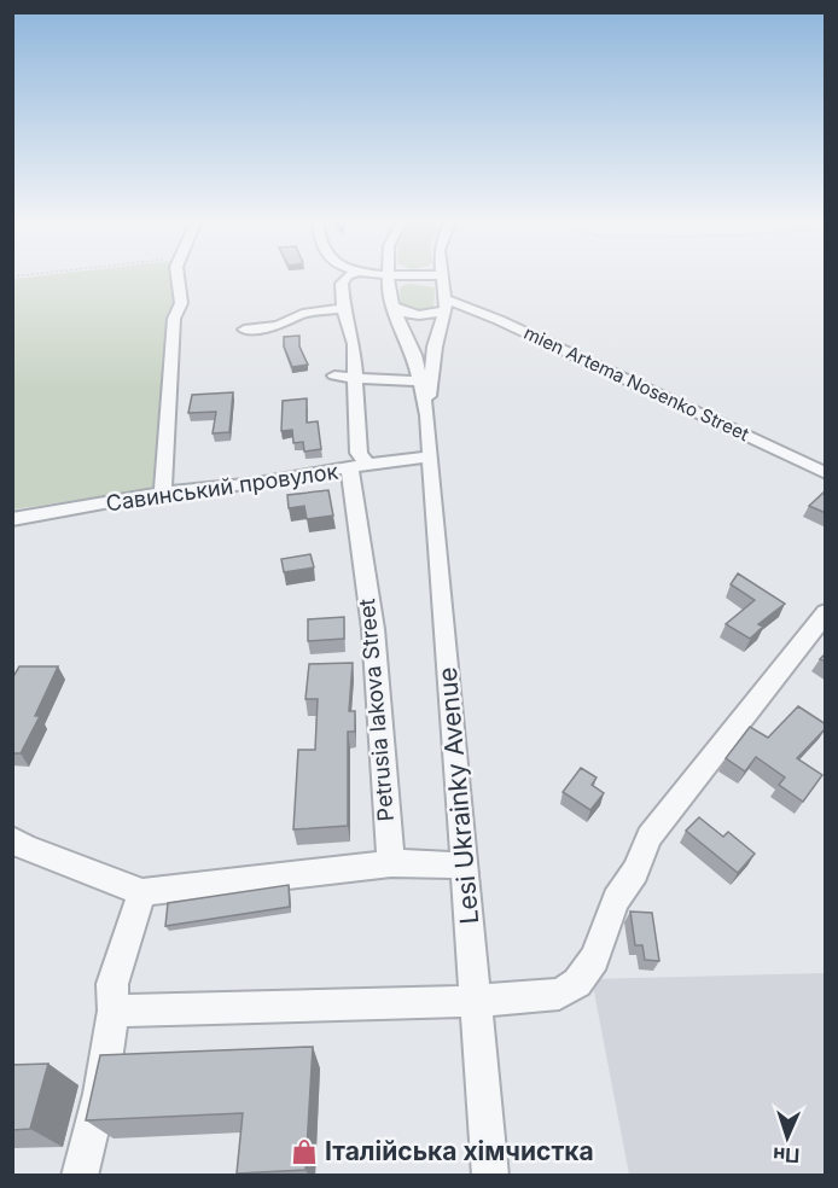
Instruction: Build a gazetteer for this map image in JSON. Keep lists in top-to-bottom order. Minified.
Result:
{"streets":{"street":["mien Artema Nosenko Street","Савинський провулок","Petrusia Iakova Street","Lesi Ukrainky Avenue"]},"crossings":[["mien Artema Nosenko Street","Lesi Ukrainky Avenue"],["Савинський провулок","Petrusia Iakova Street"],["Савинський провулок","Lesi Ukrainky Avenue"]],"places":{"shop":["Італійська хімчистка"]},"north":"bottom"}
